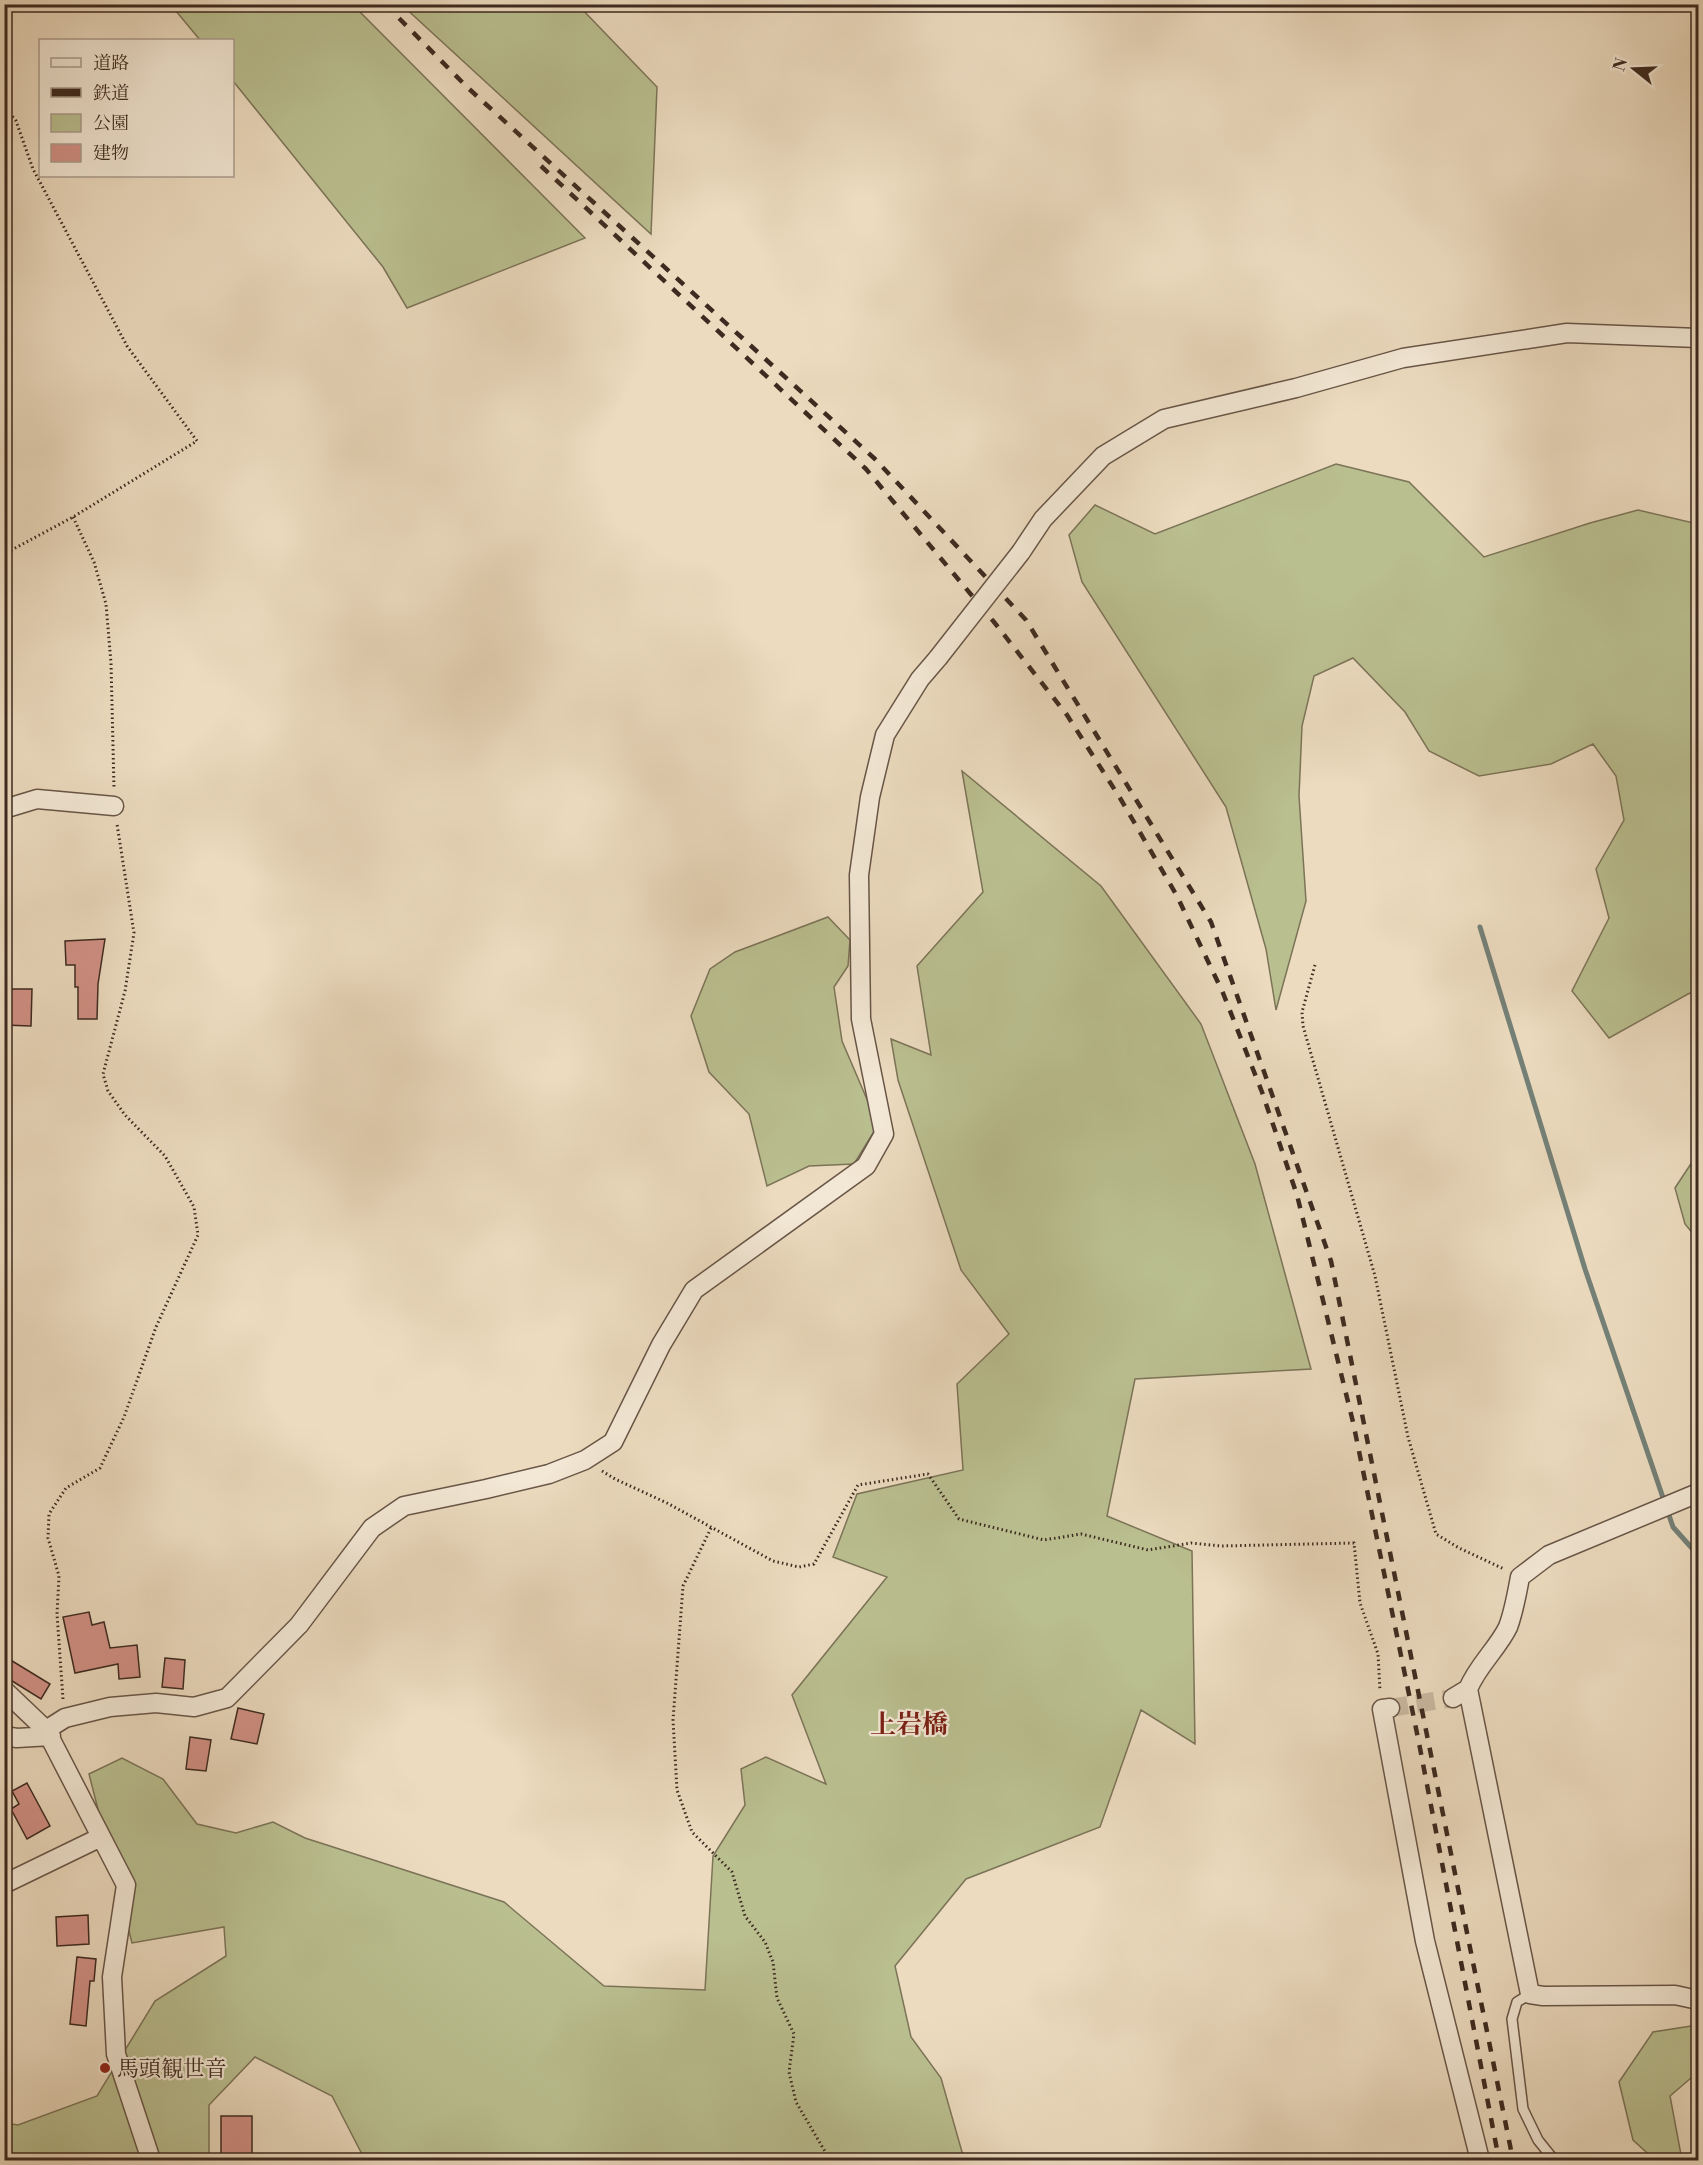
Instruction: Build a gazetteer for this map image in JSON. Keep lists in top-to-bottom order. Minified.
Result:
{"districts":["上岩橋"],"places":["馬頭観世音"],"legend":["道路","鉄道","公園","建物"],"north":"left"}
